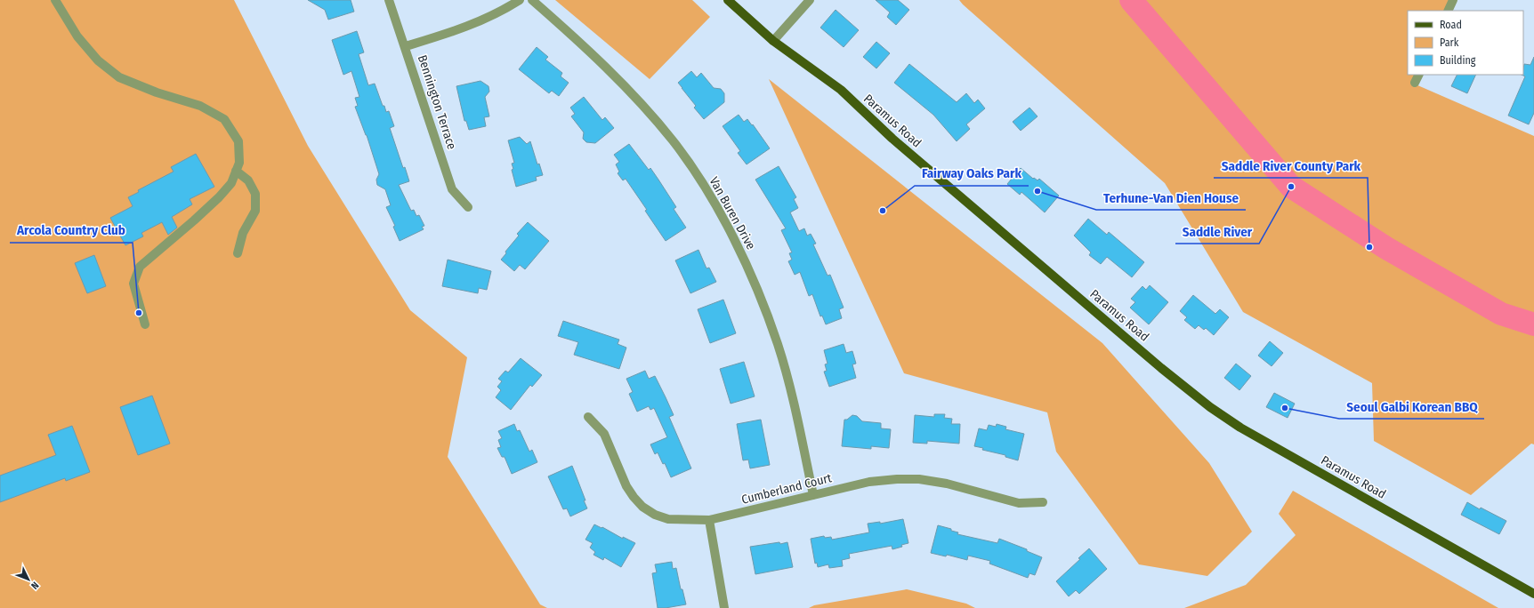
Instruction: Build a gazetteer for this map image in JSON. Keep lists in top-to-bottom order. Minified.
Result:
{"streets":{"main road":["Paramus Road"],"street":["Bennington Terrace","Van Buren Drive","Cumberland Court"]},"crossings":[["Van Buren Drive","Cumberland Court"]],"places":["Saddle River","Terhune-Van Dien House","Fairway Oaks Park","Saddle River County Park","Arcola Country Club","Seoul Galbi Korean BBQ"],"legend":["Road","Park","Building"],"north":"bottom right"}
